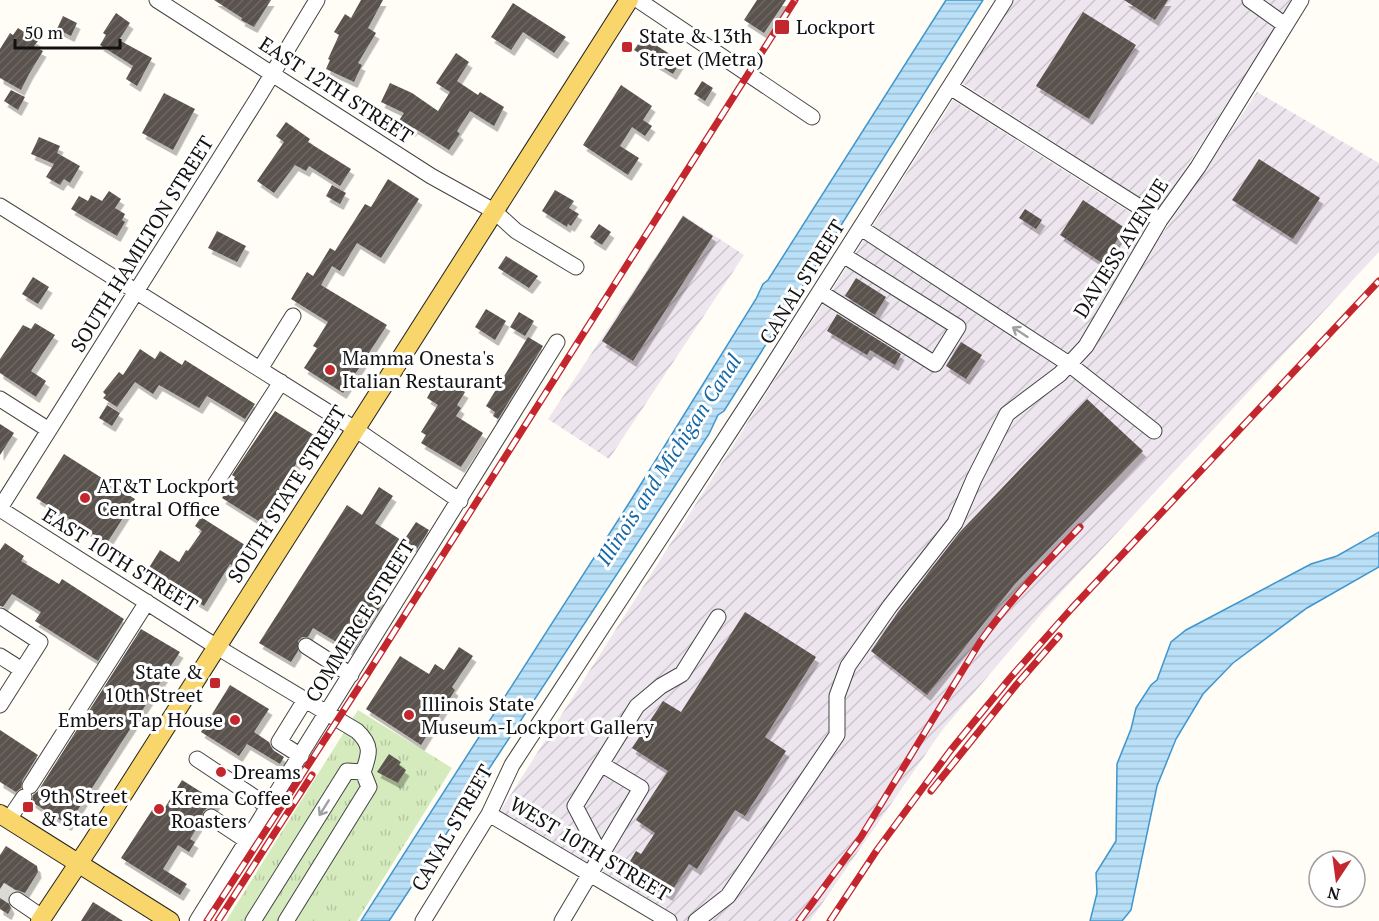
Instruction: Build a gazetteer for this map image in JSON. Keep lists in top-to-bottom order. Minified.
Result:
{"streets":{"main road":["SOUTH STATE STREET"],"street":["EAST 12TH STREET","SOUTH HAMILTON STREET","DAVIESS AVENUE","CANAL STREET","EAST 10TH STREET","COMMERCE STREET","WEST 10TH STREET"]},"crossings":[["EAST 12TH STREET","SOUTH HAMILTON STREET"],["EAST 12TH STREET","SOUTH STATE STREET"],["SOUTH HAMILTON STREET","EAST 10TH STREET"],["CANAL STREET","WEST 10TH STREET"],["SOUTH STATE STREET","EAST 10TH STREET"]],"water":["Illinois and Michigan Canal"],"places":{"transit":["Lockport","State & 13th Street (Metra)","State & 10th Street","9th Street & State"],"other":["Mamma Onesta's Italian Restaurant","AT&T Lockport Central Office","Illinois State Museum-Lockport Gallery","Embers Tap House","Dreams","Krema Coffee Roasters"]},"scale_bar":"50 m","north":"bottom"}
